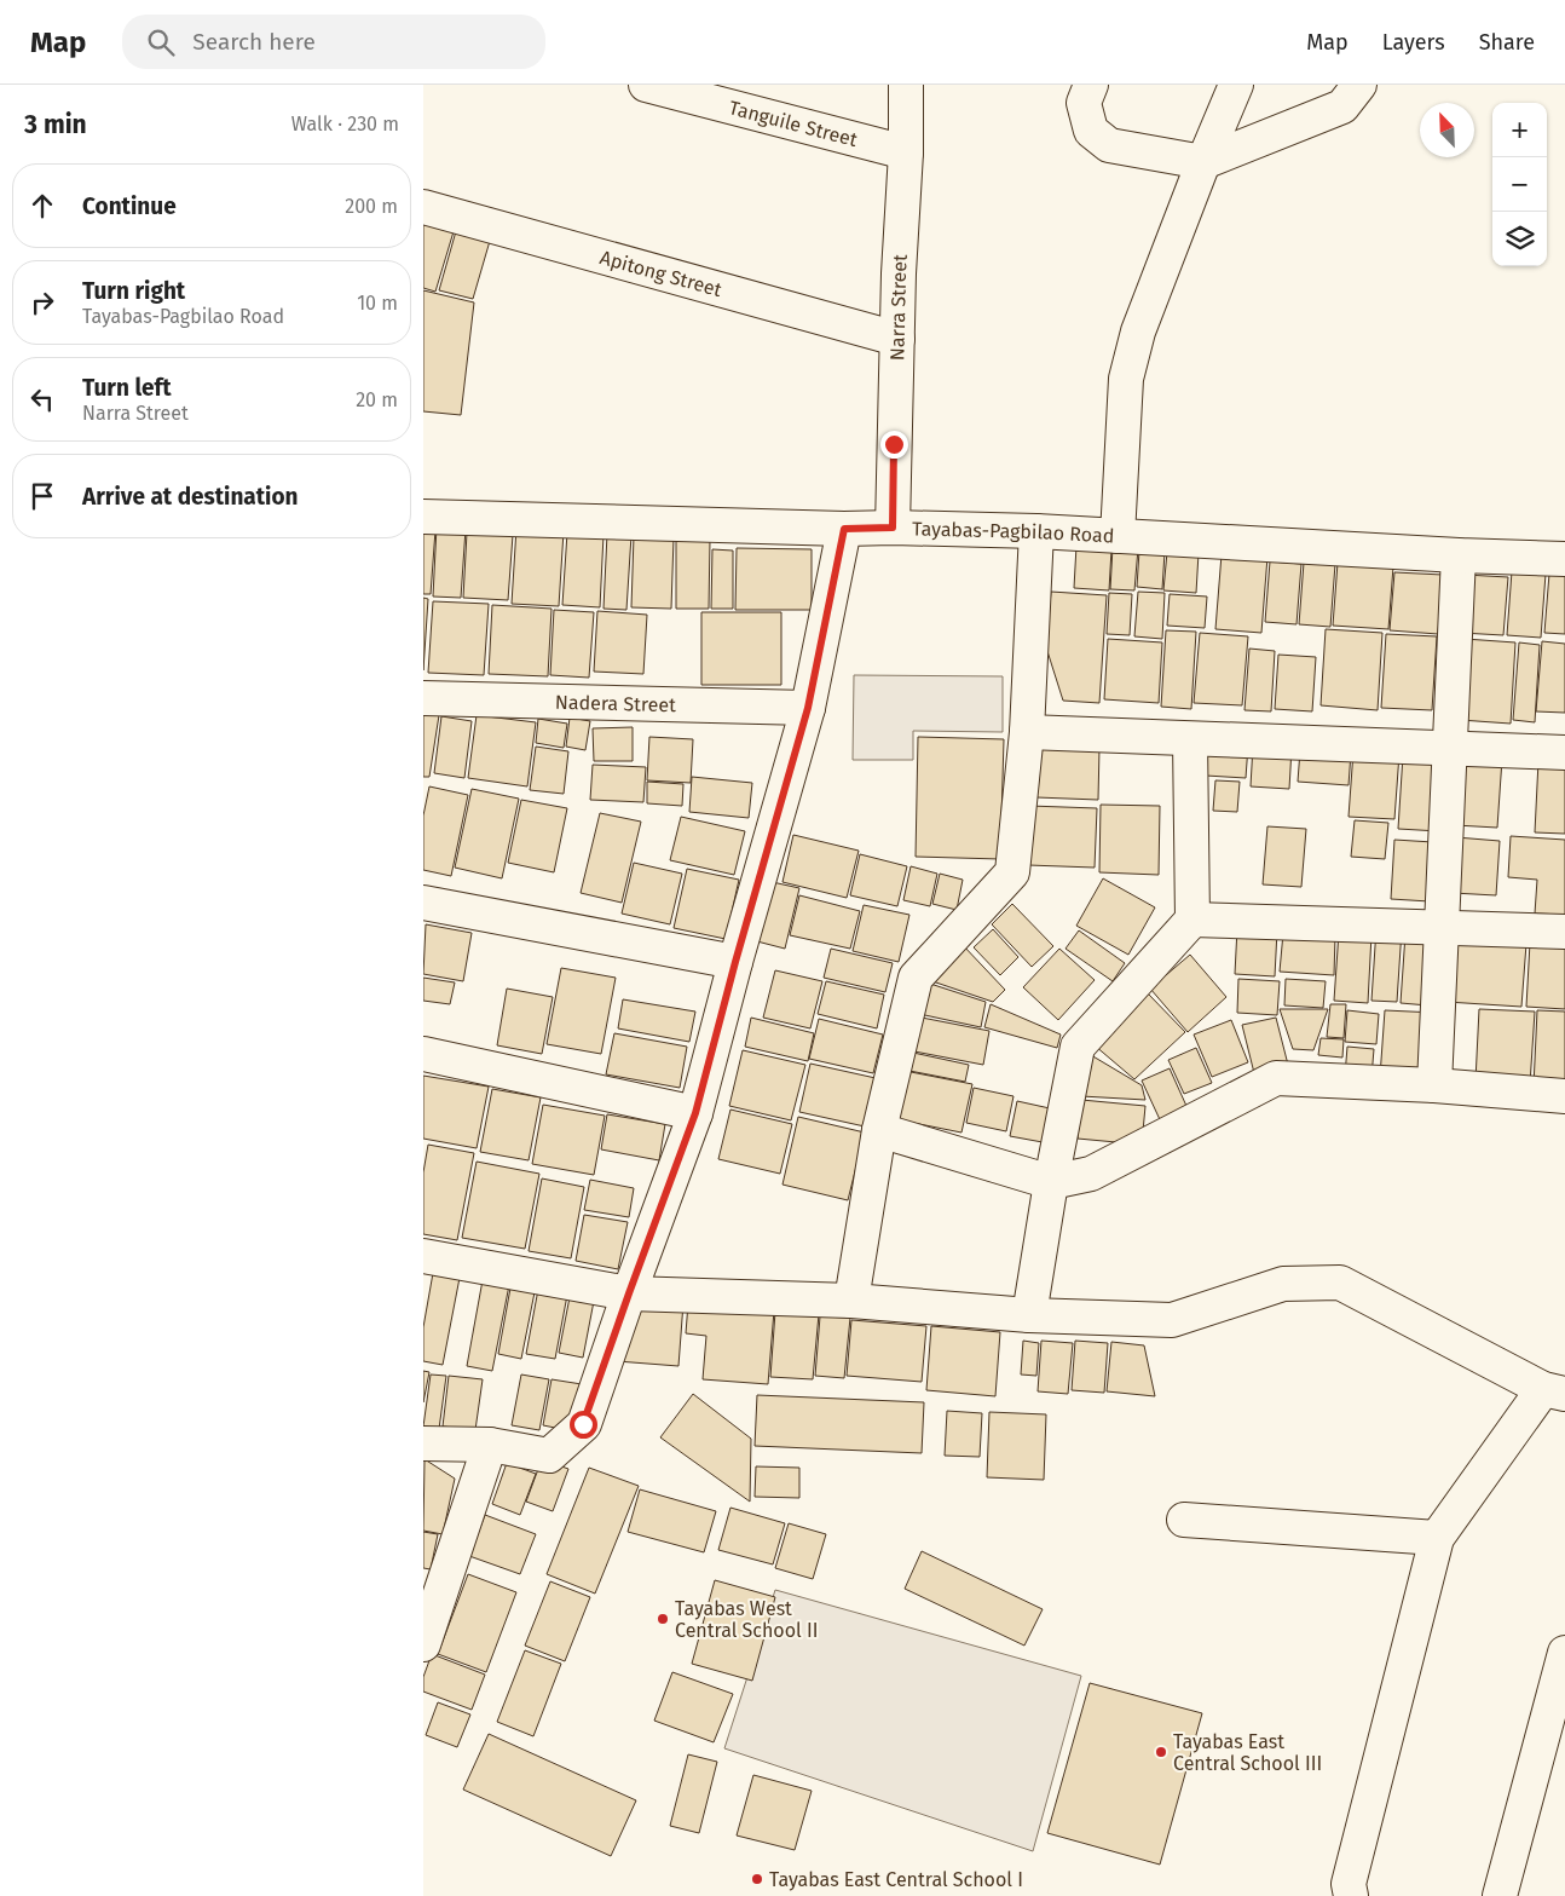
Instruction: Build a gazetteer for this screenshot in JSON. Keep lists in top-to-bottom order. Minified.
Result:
{"streets":{"street":["Tanguile Street","Apitong Street","Narra Street","Tayabas-Pagbilao Road","Nadera Street"]},"crossings":[["Tanguile Street","Narra Street"],["Apitong Street","Narra Street"],["Narra Street","Tayabas-Pagbilao Road"]],"places":["Tayabas West Central School II","Tayabas East Central School III","Tayabas East Central School I"],"north":"top left","page":{"header":"Map","search":"Search here","nav":["Map","Layers","Share"],"heading":["3 min","Walk · 230 m"],"map_buttons":["+","−"],"list":[["Continue","200 m"],["Turn right","Tayabas-Pagbilao Road","10 m"],["Turn left","Narra Street","20 m"],"Arrive at destination"]}}
